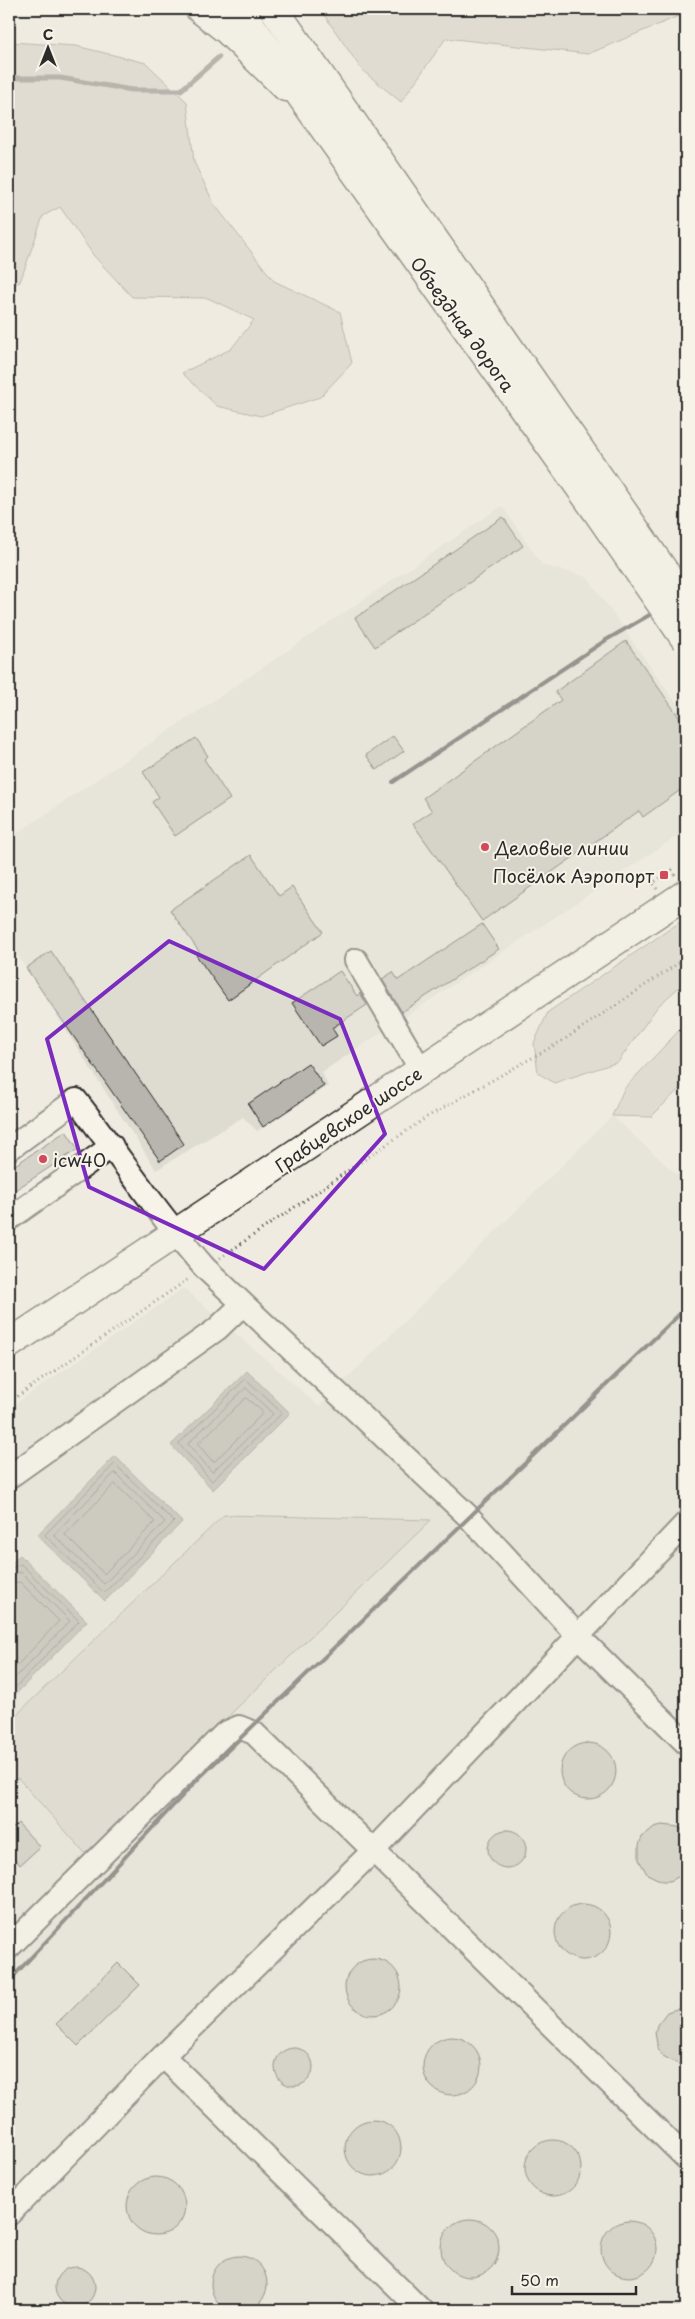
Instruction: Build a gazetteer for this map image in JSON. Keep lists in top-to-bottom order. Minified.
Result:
{"streets":{"main road":["Объездная дорога","Грабцевское шоссе"]},"places":{"other":["Деловые линии","icw40"],"transit":["Посёлок Аэропорт"]},"scale_bar":"50 m","north":"top"}
